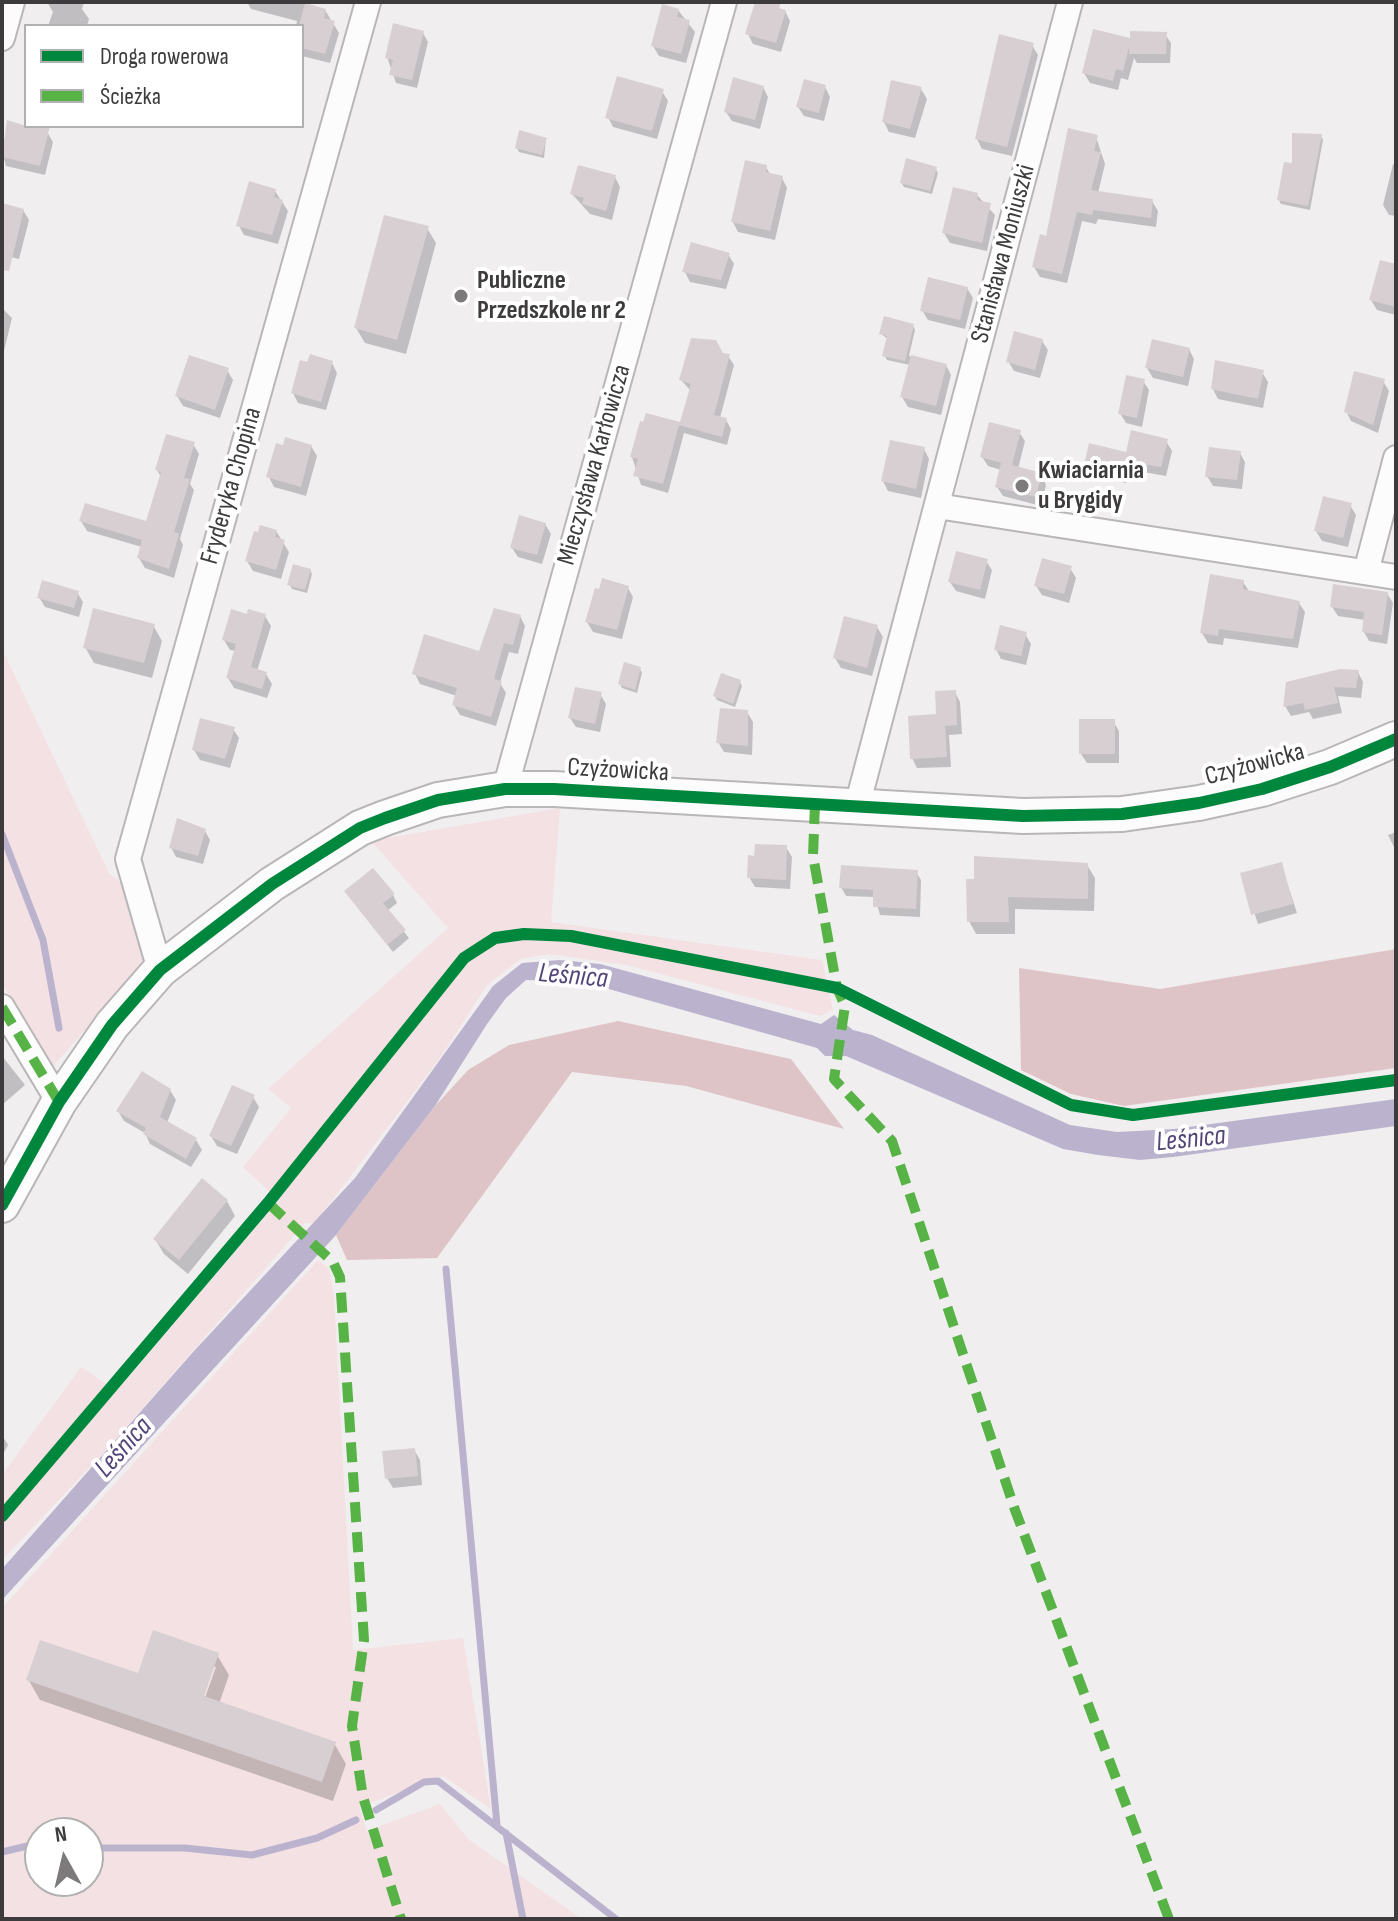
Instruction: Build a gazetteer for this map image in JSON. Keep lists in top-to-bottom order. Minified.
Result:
{"streets":{"street":["Stanisława Moniuszki","Mieczysława Karłowicza","Fryderyka Chopina","Czyżowicka"]},"crossings":[["Stanisława Moniuszki","Czyżowicka"],["Mieczysława Karłowicza","Czyżowicka"],["Fryderyka Chopina","Czyżowicka"]],"water":["Leśnica"],"places":["Publiczne Przedszkole nr 2","Kwiaciarnia u Brygidy"],"legend":["Droga rowerowa","Ścieżka"],"north":"top"}
